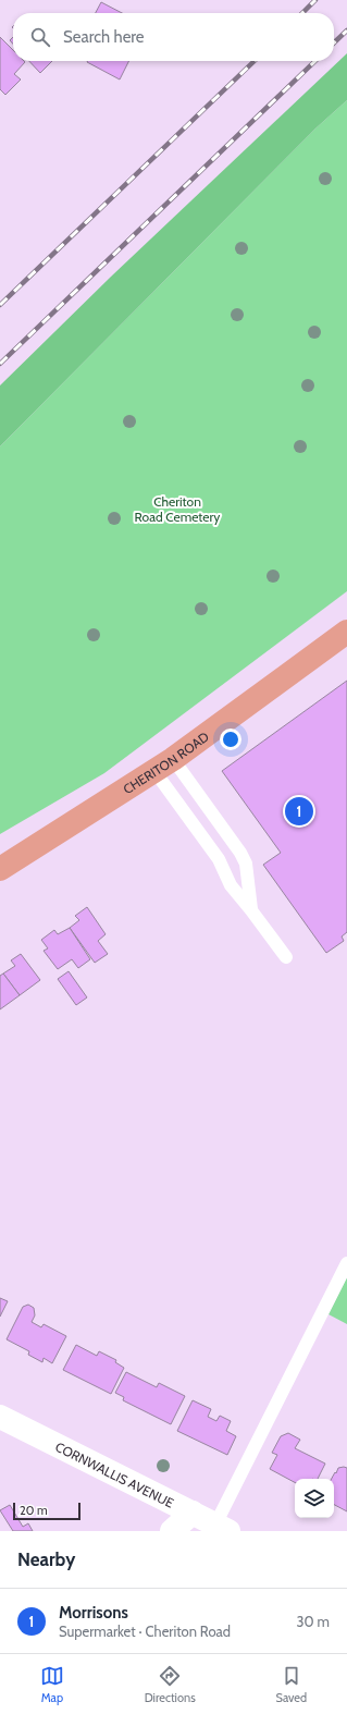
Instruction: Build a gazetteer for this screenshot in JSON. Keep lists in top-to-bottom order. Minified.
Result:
{"streets":{"main road":["CHERITON ROAD"],"street":["CORNWALLIS AVENUE"]},"parks":["Cheriton Road Cemetery"],"scale_bar":"20 m","page":{"search":"Search here","pins":"1","scale":"20 m","heading":"Nearby","list":[{"mark":"1","name":"Morrisons","note":"Supermarket · Cheriton Road","value":"30 m"}],"nav":["Map","Directions","Saved"]}}
